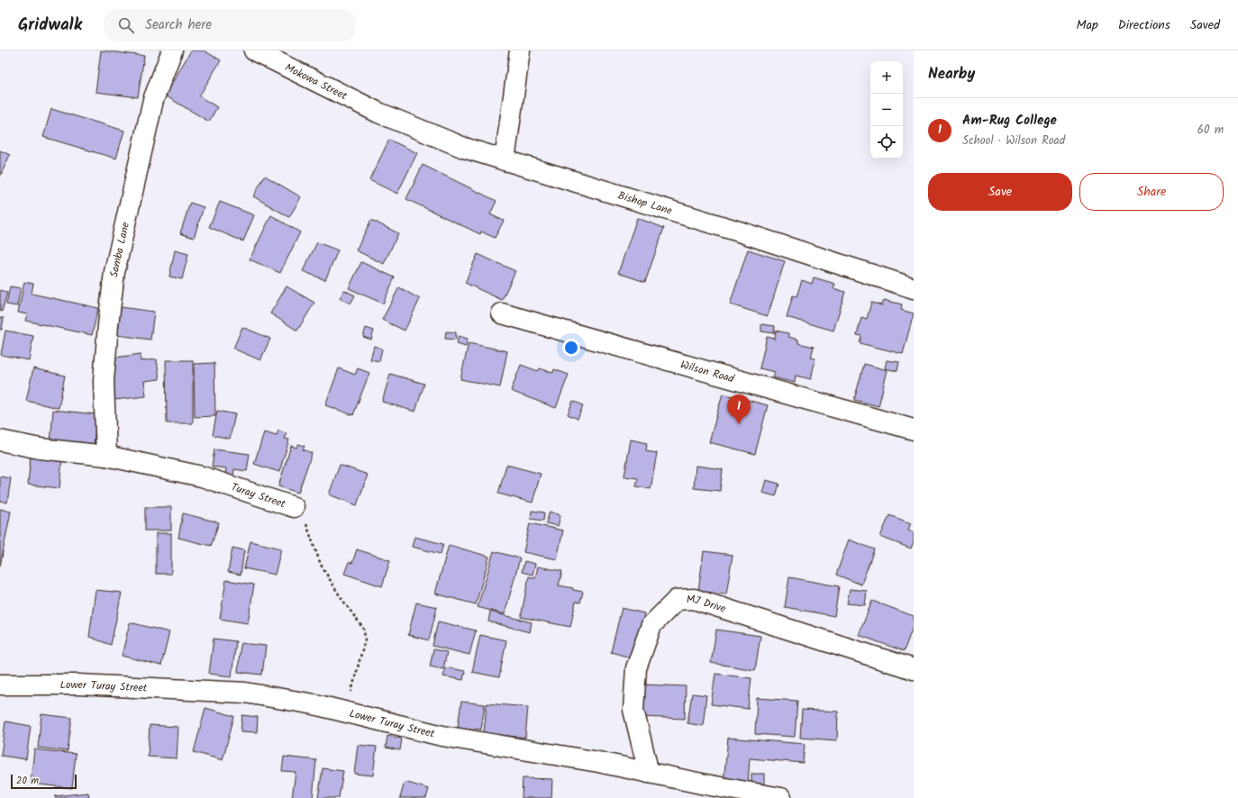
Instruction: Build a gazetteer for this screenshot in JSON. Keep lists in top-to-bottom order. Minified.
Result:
{"streets":{"street":["Mokowa Street","Bishop Lane","Samba Lane","Wilson Road","Turay Street","MJ Drive","Lower Turay Street"]},"crossings":[["Mokowa Street","Bishop Lane"],["Samba Lane","Turay Street"],["Turay Street","Lower Turay Street"],["MJ Drive","Lower Turay Street"]],"scale_bar":"20 m","page":{"header":"Gridwalk","search":"Search here","nav":["Map","Directions","Saved"],"heading":"Nearby","map_buttons":["+","−"],"list":[{"mark":"1","name":"Am-Rug College","note":"School · Wilson Road","value":"60 m"}],"buttons":["Save","Share"],"pins":"1","scale":"20 m"}}
